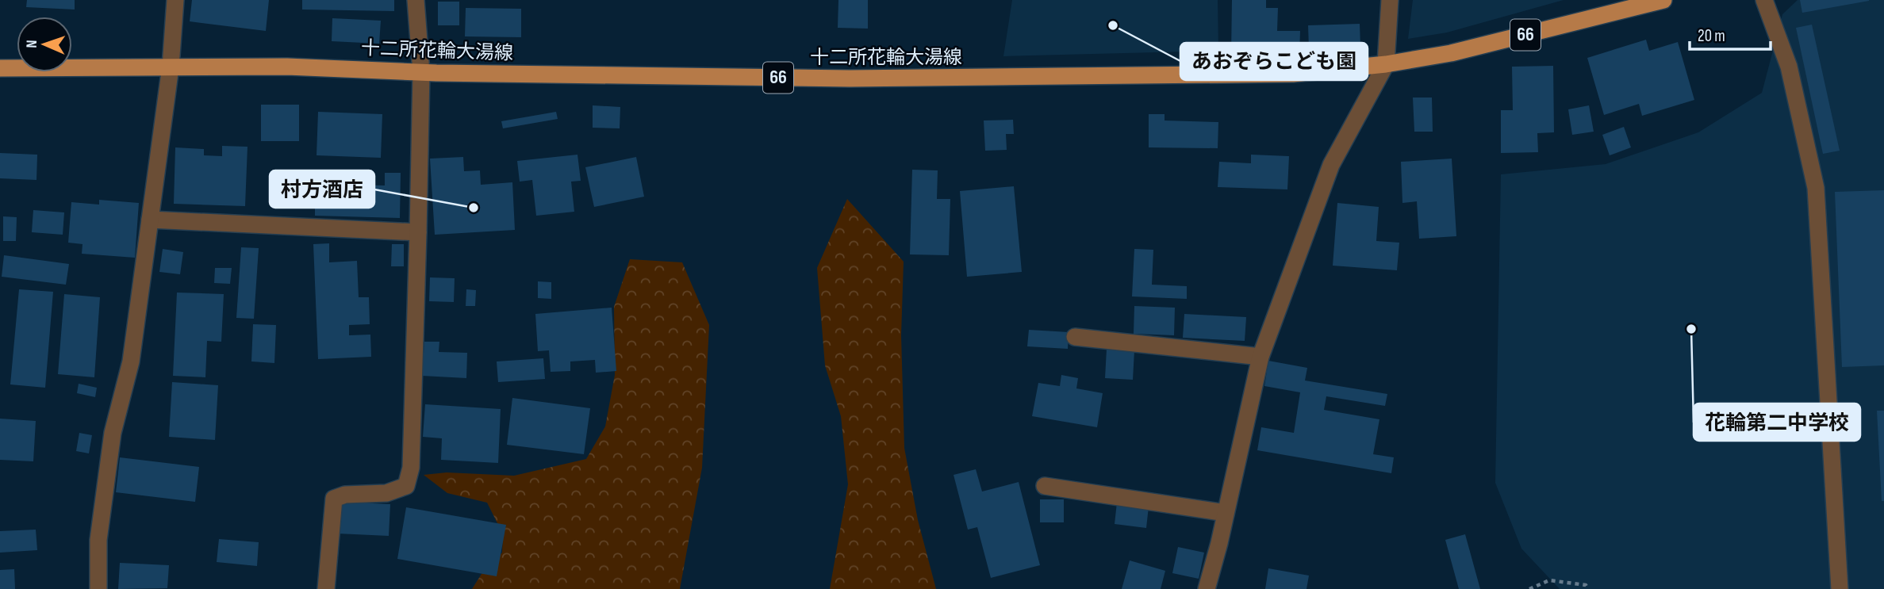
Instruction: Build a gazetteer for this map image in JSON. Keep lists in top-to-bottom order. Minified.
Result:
{"streets":{"main road":["66","十二所花輪大湯線"]},"places":["あおぞらこども園","村方酒店","花輪第二中学校"],"scale_bar":"20 m","north":"left"}
